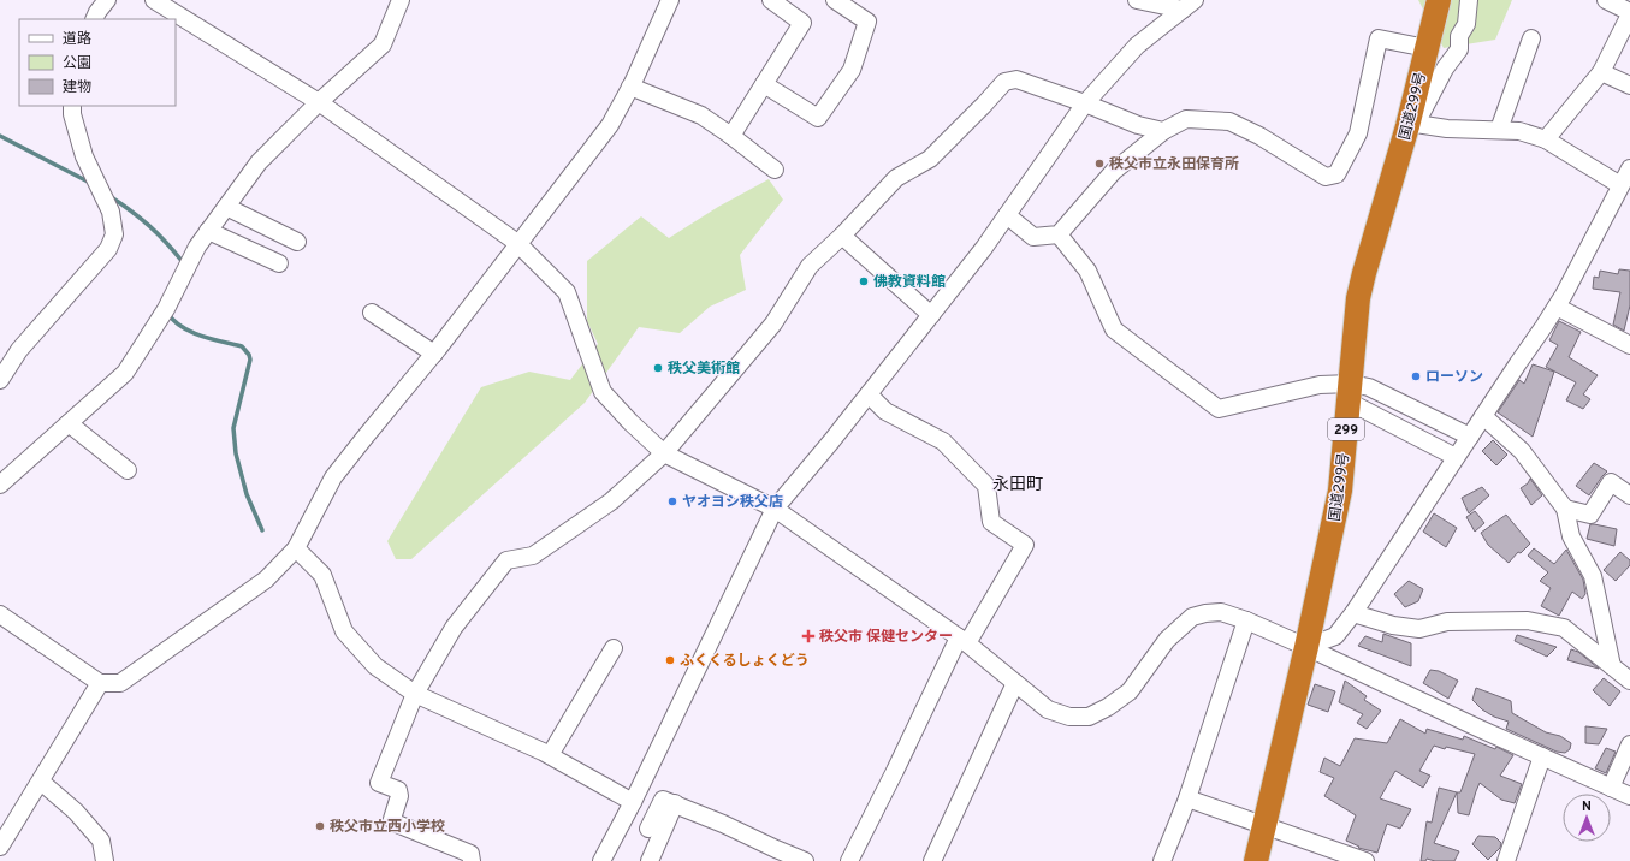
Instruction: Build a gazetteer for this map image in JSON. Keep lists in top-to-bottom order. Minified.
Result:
{"streets":{"highway":["国道299号","299"]},"districts":["永田町"],"places":{"other":["秩父市立永田保育所","佛教資料館","秩父美術館","ローソン","ヤオヨシ秩父店","ふくくるしょくどう","秩父市立西小学校"],"health":["秩父市 保健センター"]},"legend":["道路","公園","建物"],"north":"top"}
